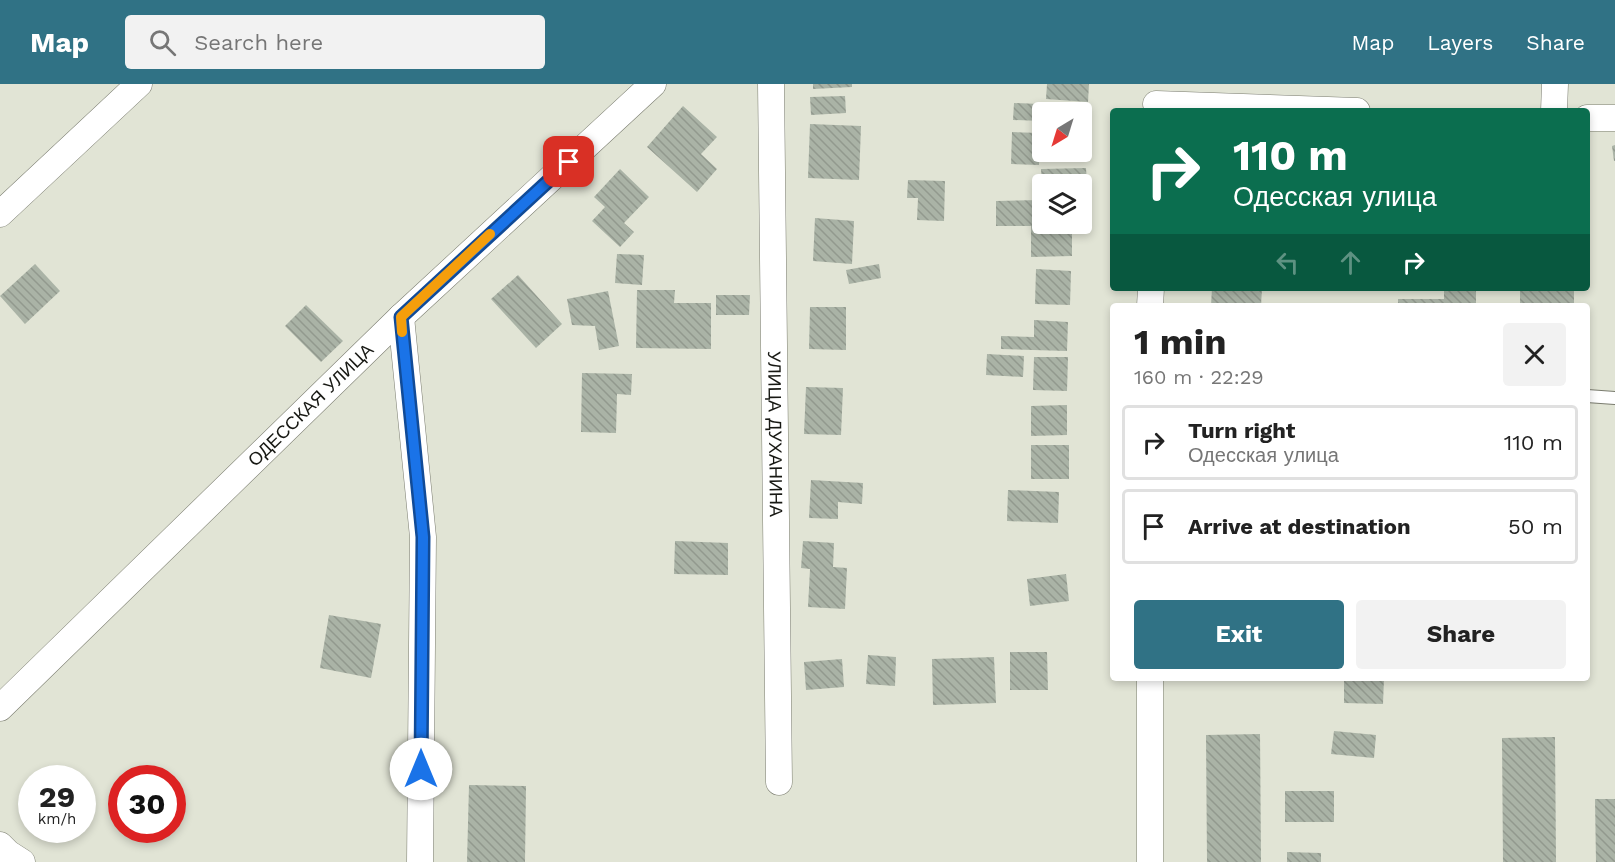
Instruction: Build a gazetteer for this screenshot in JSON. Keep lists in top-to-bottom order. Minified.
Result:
{"streets":{"street":["ОДЕССКАЯ УЛИЦА","УЛИЦА ДУХАНИНА"]},"north":"bottom left","page":{"header":"Map","search":"Search here","nav":["Map","Layers","Share"],"turn":["110 m","Одесская улица"],"heading":["1 min","160 m · 22:29"],"list":[{"name":"Turn right","note":"Одесская улица","value":"110 m"},{"name":"Arrive at destination","value":"50 m"}],"buttons":["Exit","Share"],"speed":"29 km/h","limit":"30"}}
